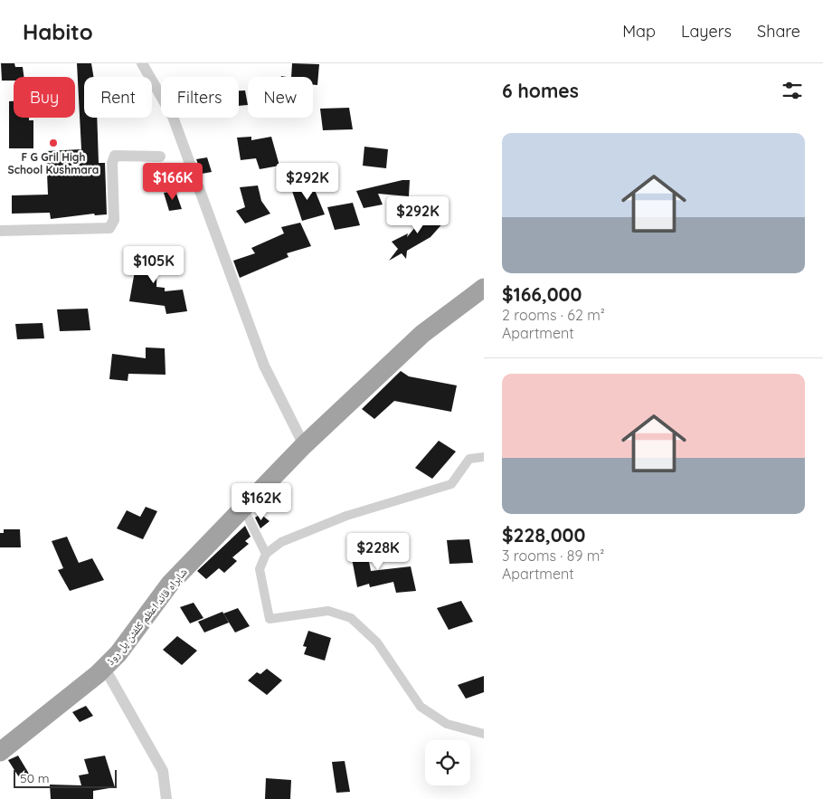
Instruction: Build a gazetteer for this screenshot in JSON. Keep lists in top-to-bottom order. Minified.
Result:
{"streets":{"highway":["شاہراہ قائد اعظم کلفٹن پل روڈ"]},"places":["F G Gril High School Kushmara"],"scale_bar":"50 m","page":{"header":"Habito","nav":["Map","Layers","Share"],"heading":"6 homes","chip":["Buy","Rent","Filters","New"],"list":[{"name":"$166,000","note":"2 rooms · 62 m² · Apartment"},{"name":"$228,000","note":"3 rooms · 89 m² · Apartment"}],"price":["$166K","$292K","$292K","$105K","$162K","$228K"],"scale":"50 m"}}
